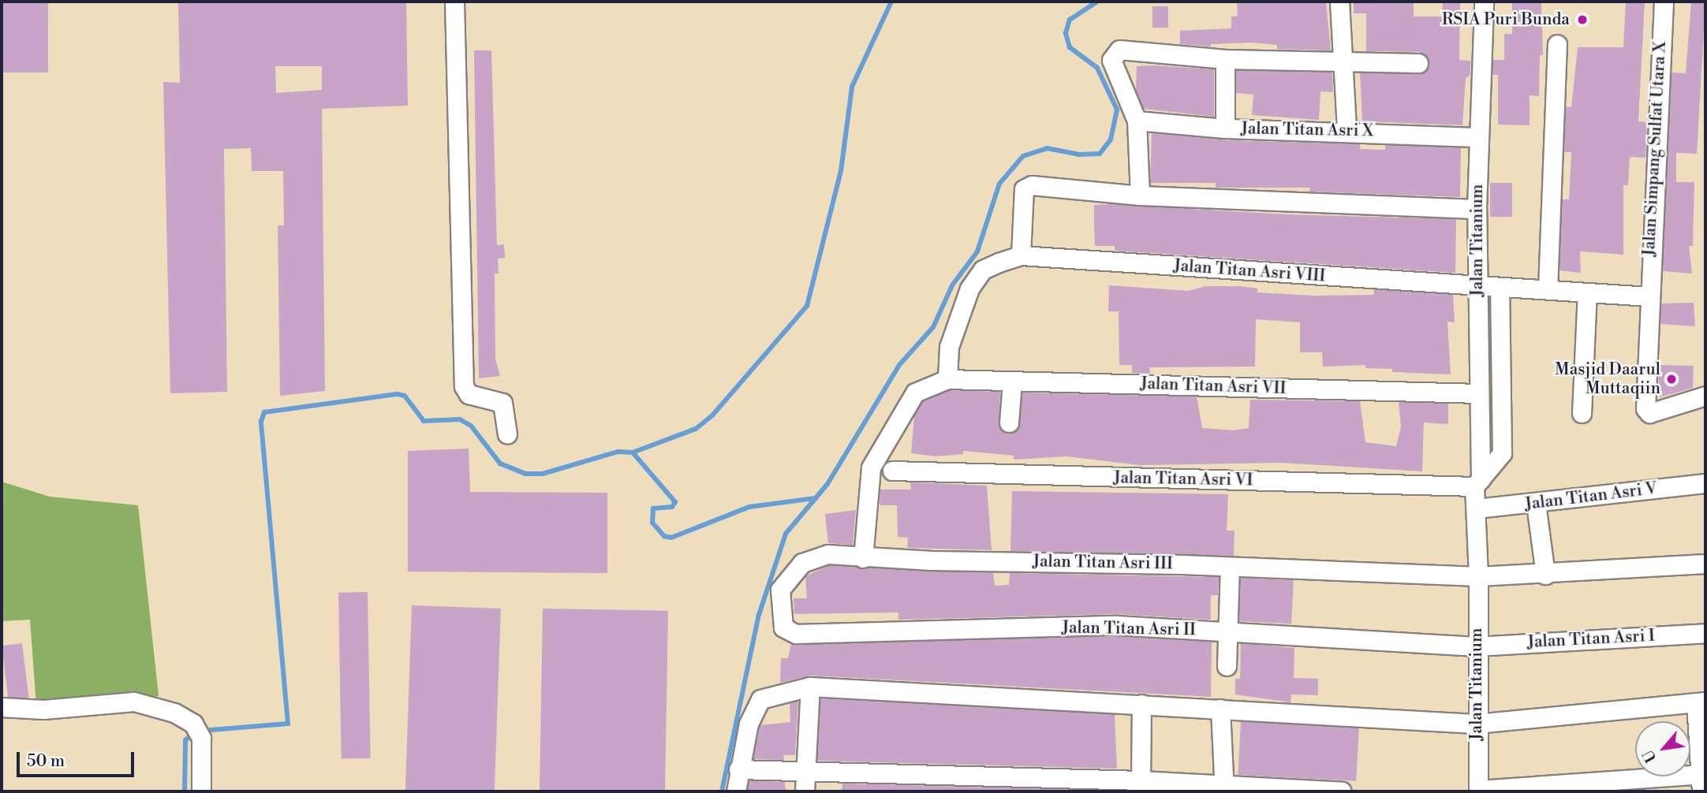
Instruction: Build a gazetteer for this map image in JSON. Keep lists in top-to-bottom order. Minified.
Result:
{"streets":{"street":["Jalan Titan Asri X","Jalan Simpang Sulfat Utara X","Jalan Titanium","Jalan Titan Asri VIII","Jalan Titan Asri VII","Jalan Titan Asri VI","Jalan Titan Asri V","Jalan Titan Asri III","Jalan Titan Asri II","Jalan Titan Asri I"]},"crossings":[["Jalan Titan Asri X","Jalan Titanium"],["Jalan Simpang Sulfat Utara X","Jalan Titan Asri VIII"],["Jalan Titanium","Jalan Titan Asri VIII"],["Jalan Titanium","Jalan Titan Asri VII"],["Jalan Titanium","Jalan Titan Asri VI"],["Jalan Titanium","Jalan Titan Asri V"],["Jalan Titanium","Jalan Titan Asri III"],["Jalan Titanium","Jalan Titan Asri II"],["Jalan Titanium","Jalan Titan Asri I"],["Jalan Titan Asri III","Jalan Titan Asri II"],["Jalan Titan Asri II","Jalan Titan Asri I"]],"places":["RSIA Puri Bunda","Masjid Daarul Muttaqiin"],"scale_bar":"50 m","north":"bottom left"}
